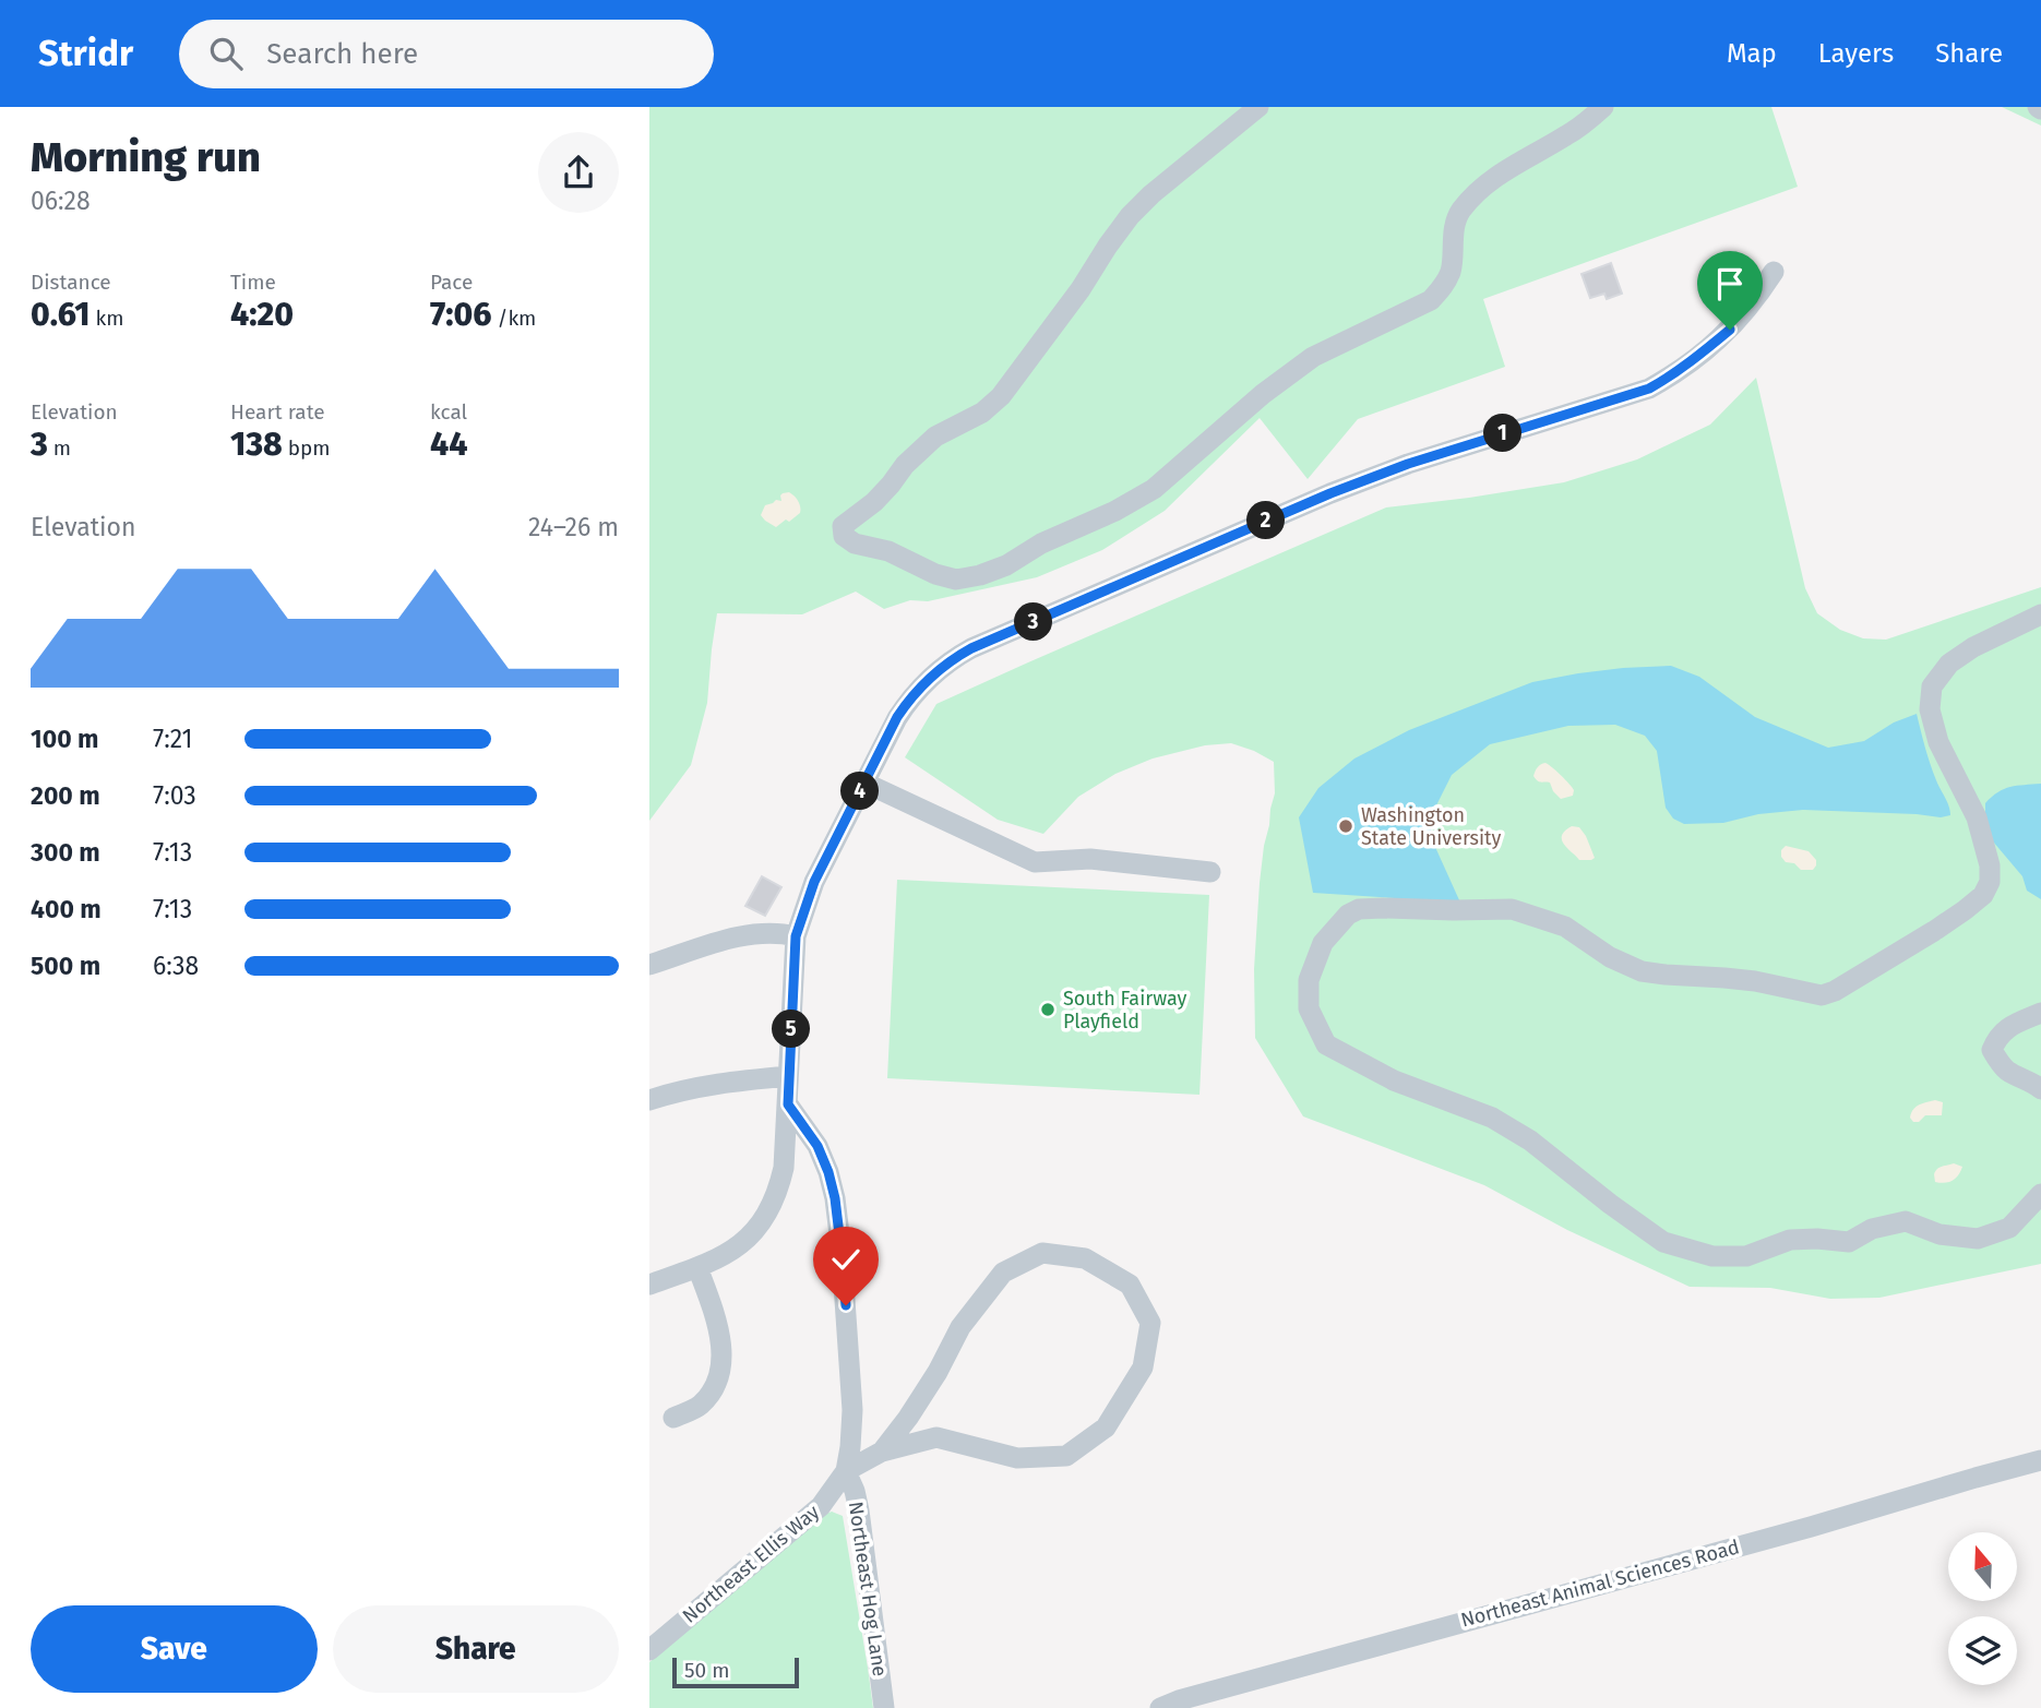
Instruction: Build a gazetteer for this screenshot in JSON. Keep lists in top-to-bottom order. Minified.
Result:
{"streets":{"street":["Northeast Ellis Way","Northeast Animal Sciences Road","Northeast Hog Lane"]},"crossings":[["Northeast Ellis Way","Northeast Hog Lane"]],"places":["Washington State University","South Fairway Playfield"],"scale_bar":"50 m","north":"top","page":{"header":"Stridr","search":"Search here","nav":["Map","Layers","Share"],"heading":["Morning run","06:28"],"stats":[["Distance","0.61 km"],["Time","4:20"],["Pace","7:06 /km"],["Elevation","3 m"],["Heart rate","138 bpm"],["kcal","44"]],"pins":["1","2","3","4","5"],"chart":["Elevation","24–26 m"],"list":[{"name":"100 m","note":"7:21"},{"name":"200 m","note":"7:03"},{"name":"300 m","note":"7:13"},{"name":"400 m","note":"7:13"},{"name":"500 m","note":"6:38"}],"buttons":["Save","Share"],"scale":"50 m"}}
